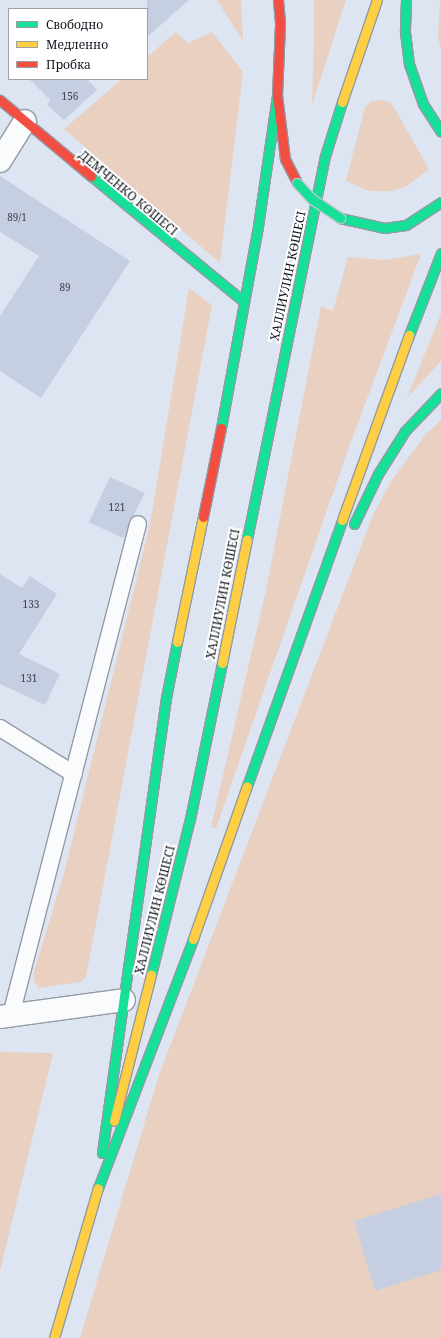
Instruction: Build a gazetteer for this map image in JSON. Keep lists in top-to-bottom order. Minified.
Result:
{"streets":{"main road":["ДЕМЧЕНКО КӨШЕСІ","ХАЛЛИУЛИН КӨШЕСІ"]},"crossings":[["ДЕМЧЕНКО КӨШЕСІ","ХАЛЛИУЛИН КӨШЕСІ"]],"house_numbers":["156","89/1","89","121","133","131"],"legend":["Свободно","Медленно","Пробка"]}
